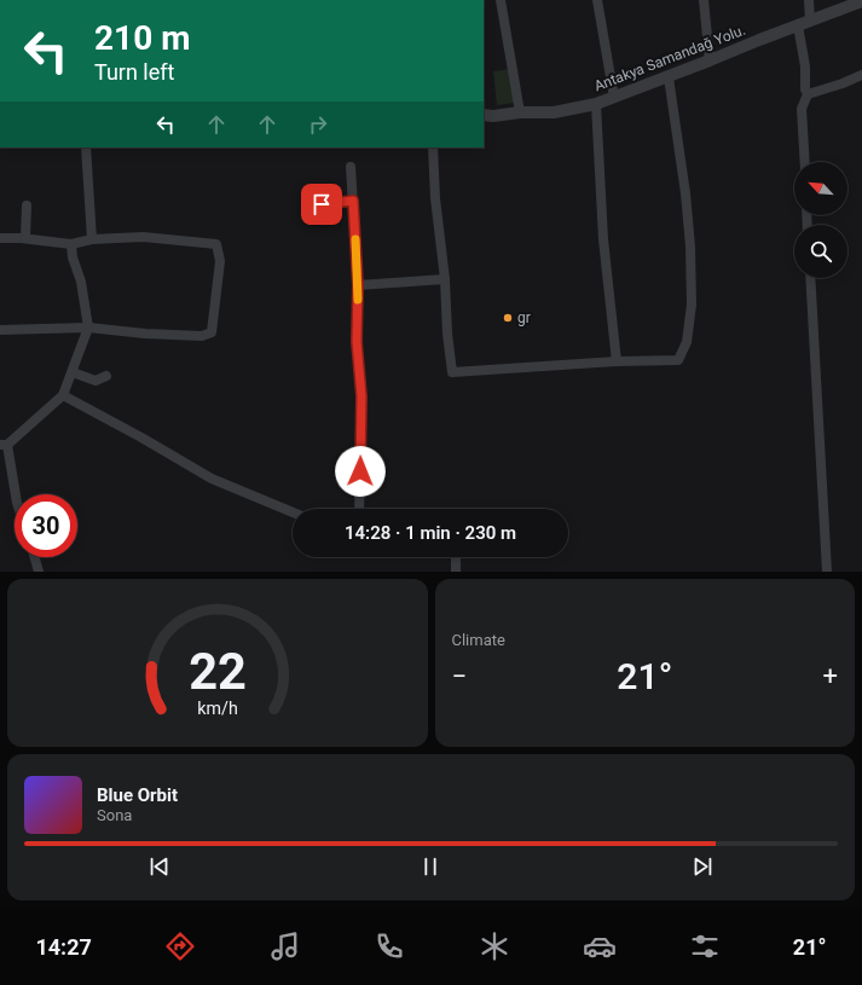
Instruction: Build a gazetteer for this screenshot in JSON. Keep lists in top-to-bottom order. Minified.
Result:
{"streets":{"street":["Antakya Samandağ Yolu."]},"places":["gr"],"north":"top left","page":{"turn":["210 m","Turn left"],"limit":"30","trip":"14:28 · 1 min · 230 m","tile":"Climate","heat":["−","21°","+"],"song":["Blue Orbit","Sona"],"tabs":["14:27","21°"],"gauge":["22","km/h"]}}
